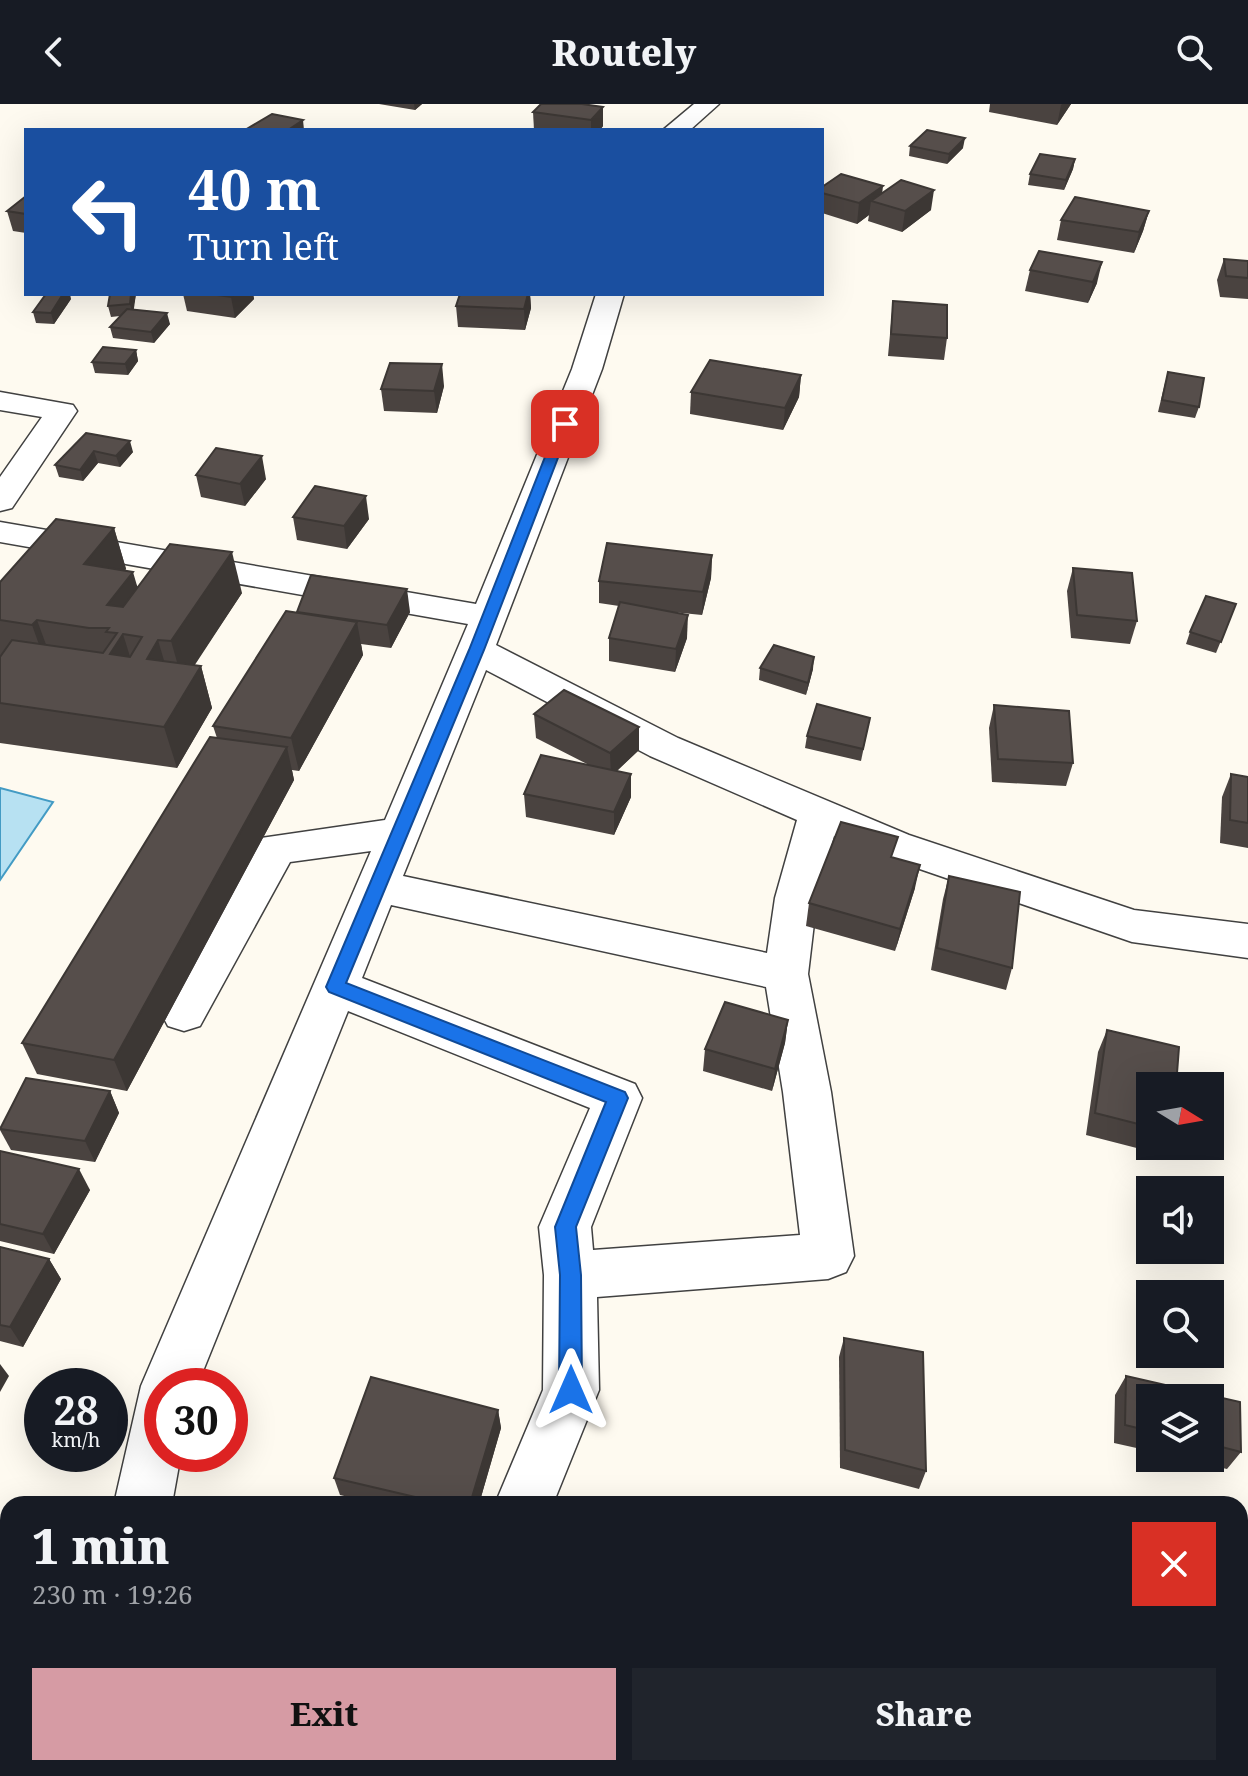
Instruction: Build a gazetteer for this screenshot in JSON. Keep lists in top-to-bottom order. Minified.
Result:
{"north":"right","page":{"header":"Routely","turn":["40 m","Turn left"],"speed":"28 km/h","limit":"30","heading":["1 min","230 m · 19:26"],"buttons":["Exit","Share"]}}
